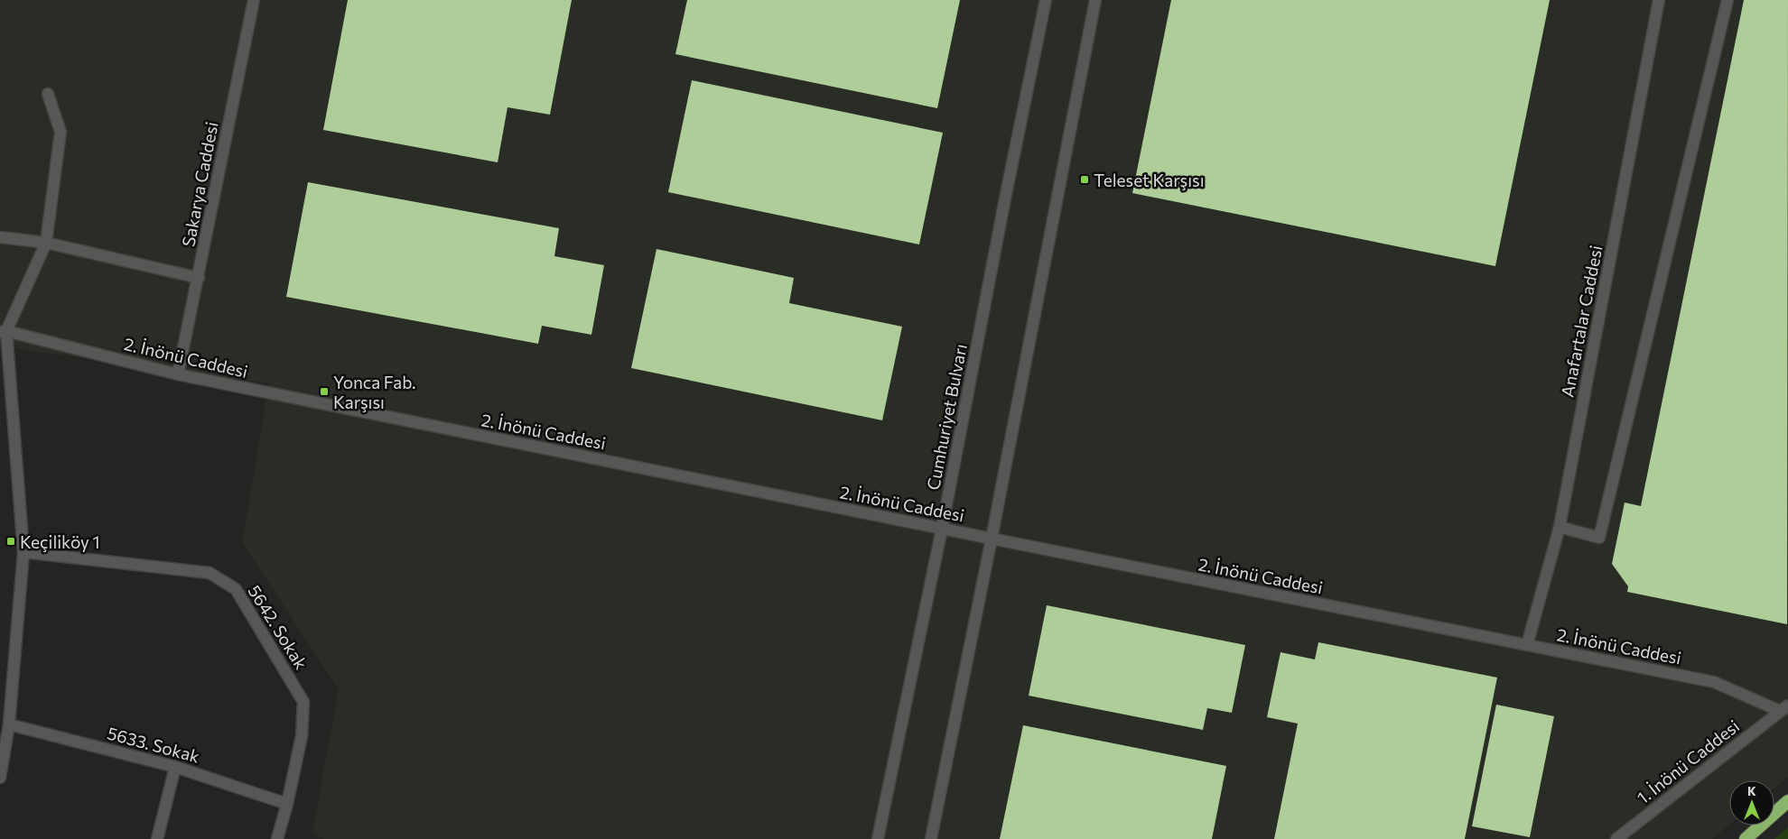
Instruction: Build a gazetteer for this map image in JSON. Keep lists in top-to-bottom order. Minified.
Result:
{"streets":{"street":["Sakarya Caddesi","Anafartalar Caddesi","2. İnönü Caddesi","Cumhuriyet Bulvarı","5642. Sokak","5633. Sokak","1. İnönü Caddesi"]},"crossings":[["Sakarya Caddesi","2. İnönü Caddesi"],["Anafartalar Caddesi","2. İnönü Caddesi"],["2. İnönü Caddesi","Cumhuriyet Bulvarı"],["2. İnönü Caddesi","1. İnönü Caddesi"],["5642. Sokak","5633. Sokak"]],"places":{"transit":["Teleset Karşısı","Yonca Fab. Karşısı","Keçiliköy 1"]},"north":"top"}
